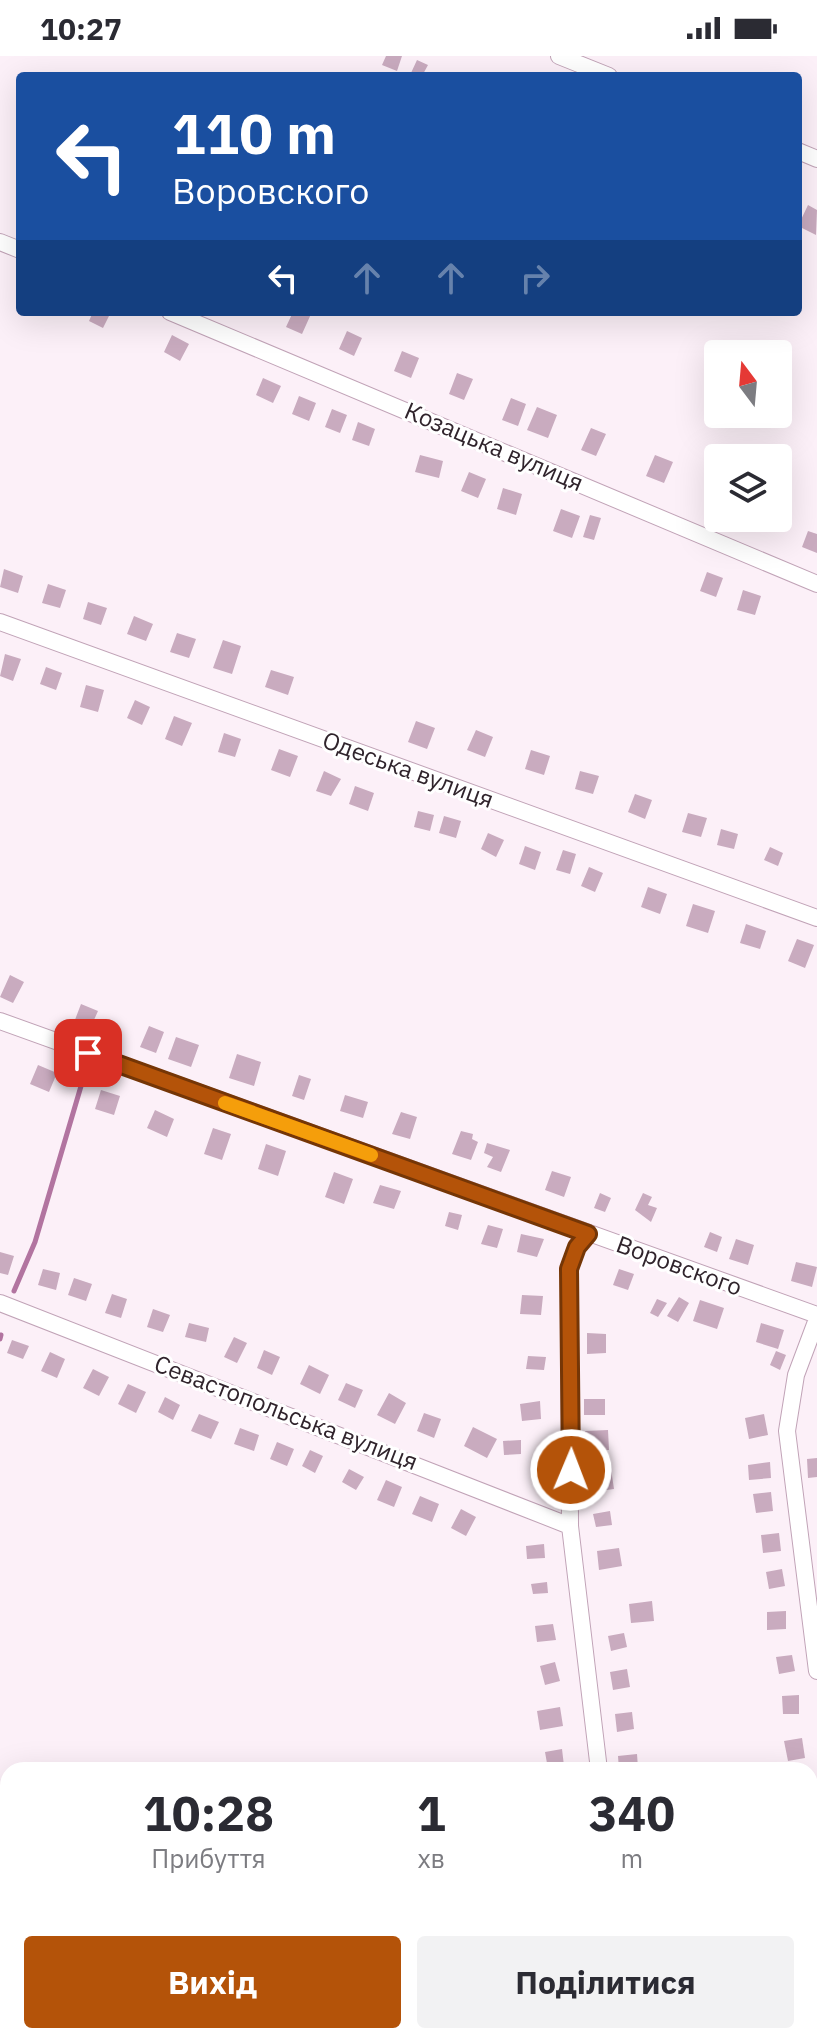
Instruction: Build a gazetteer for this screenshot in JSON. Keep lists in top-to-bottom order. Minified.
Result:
{"streets":{"street":["Козацька вулиця","Одеська вулиця","Воровского","Севастопольська вулиця"]},"north":"top","page":{"status":"10:27","turn":["110 m","Воровского"],"eta":["10:28","Прибуття","1","хв","340","m"],"buttons":["Вихід","Поділитися"]}}
